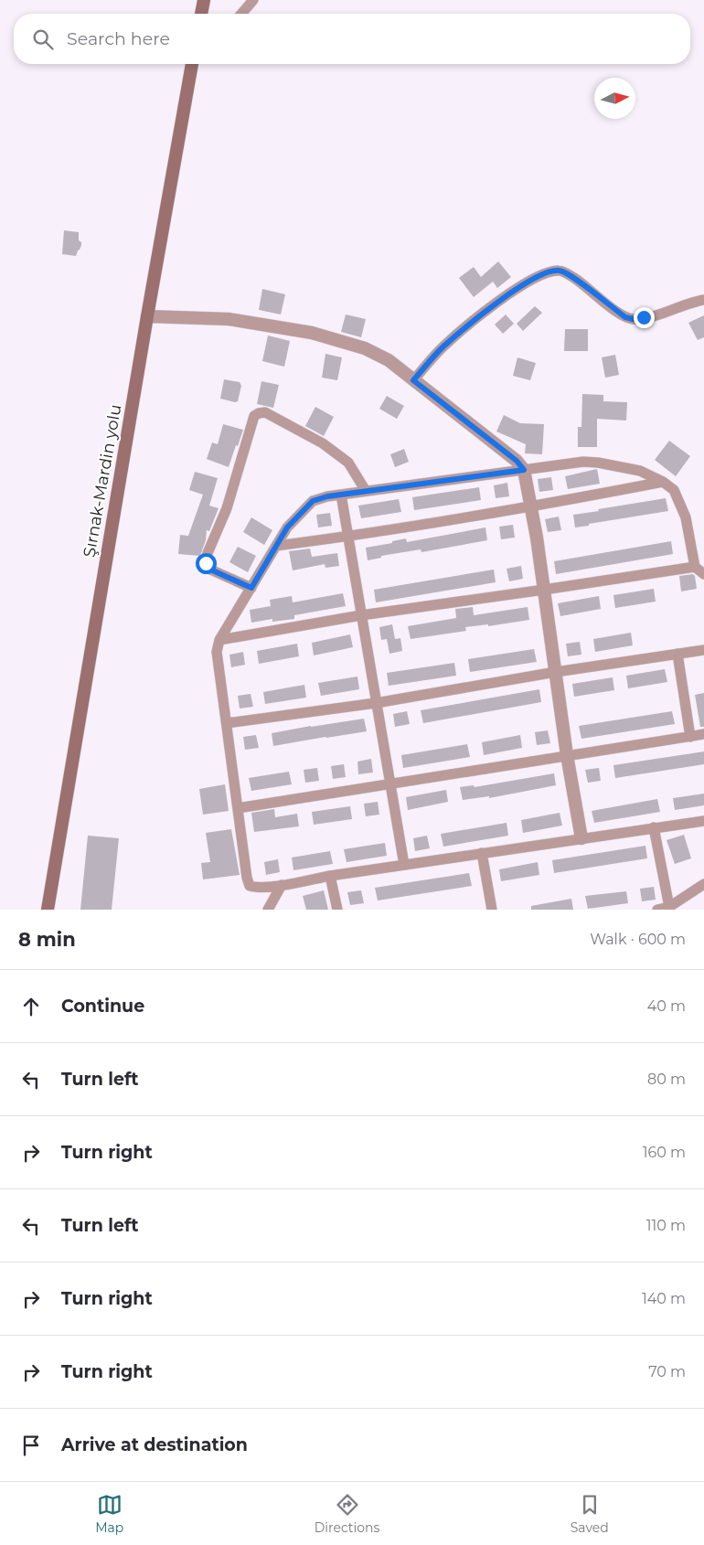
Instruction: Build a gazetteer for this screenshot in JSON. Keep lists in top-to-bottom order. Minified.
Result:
{"streets":{"main road":["Şırnak-Mardin yolu"]},"north":"right","page":{"search":"Search here","heading":["8 min","Walk · 600 m"],"list":[["Continue","40 m"],["Turn left","80 m"],["Turn right","160 m"],["Turn left","110 m"],["Turn right","140 m"],["Turn right","70 m"],"Arrive at destination"],"nav":["Map","Directions","Saved"]}}
